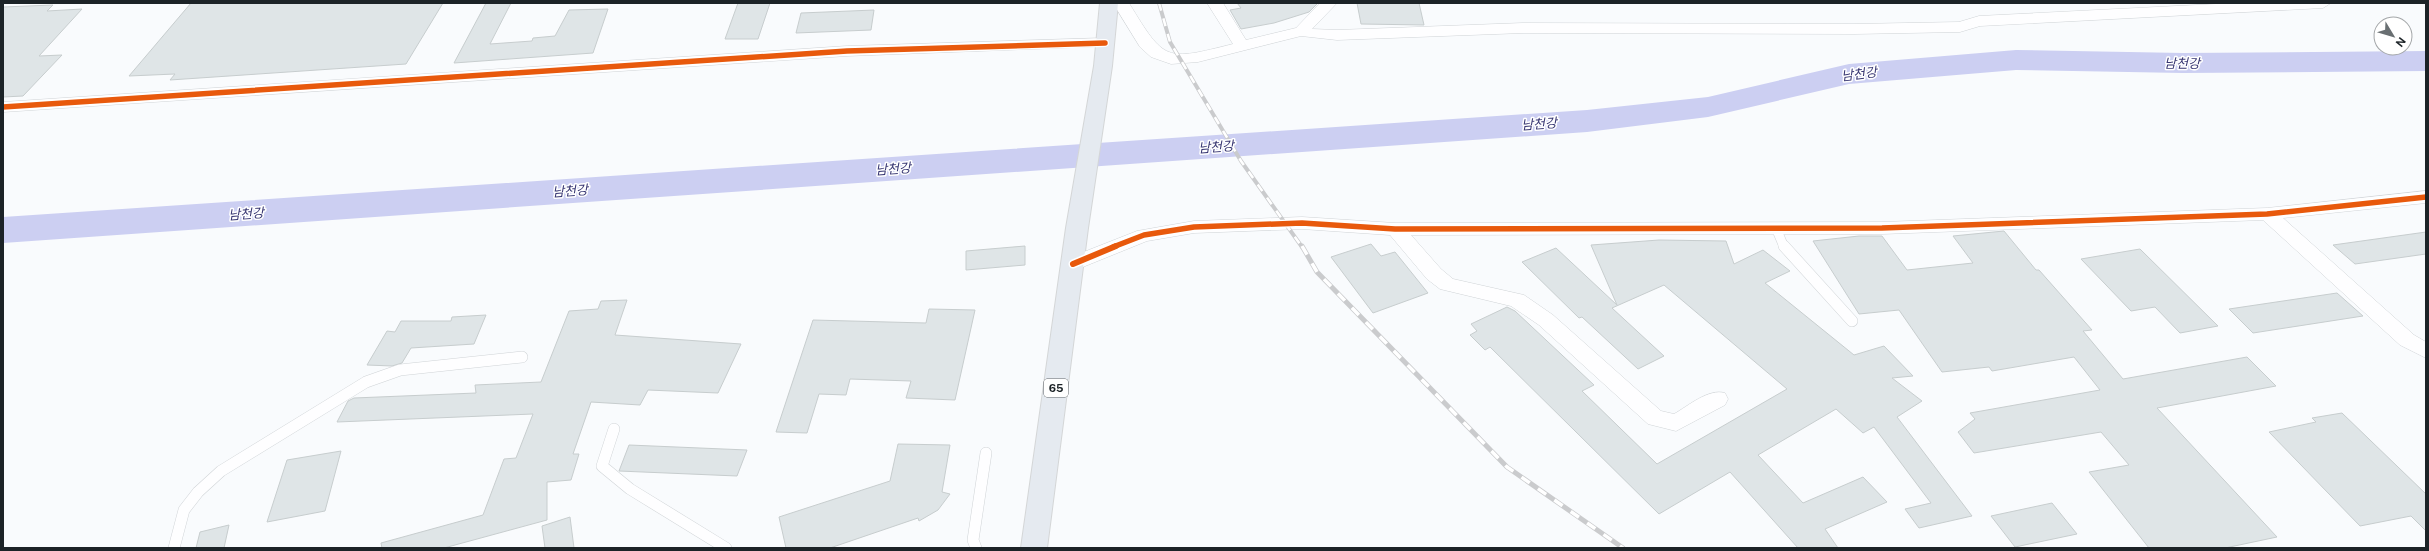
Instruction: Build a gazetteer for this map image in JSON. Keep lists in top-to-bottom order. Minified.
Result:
{"streets":{"main road":["65"]},"water":["남천강"],"north":"bottom right"}
